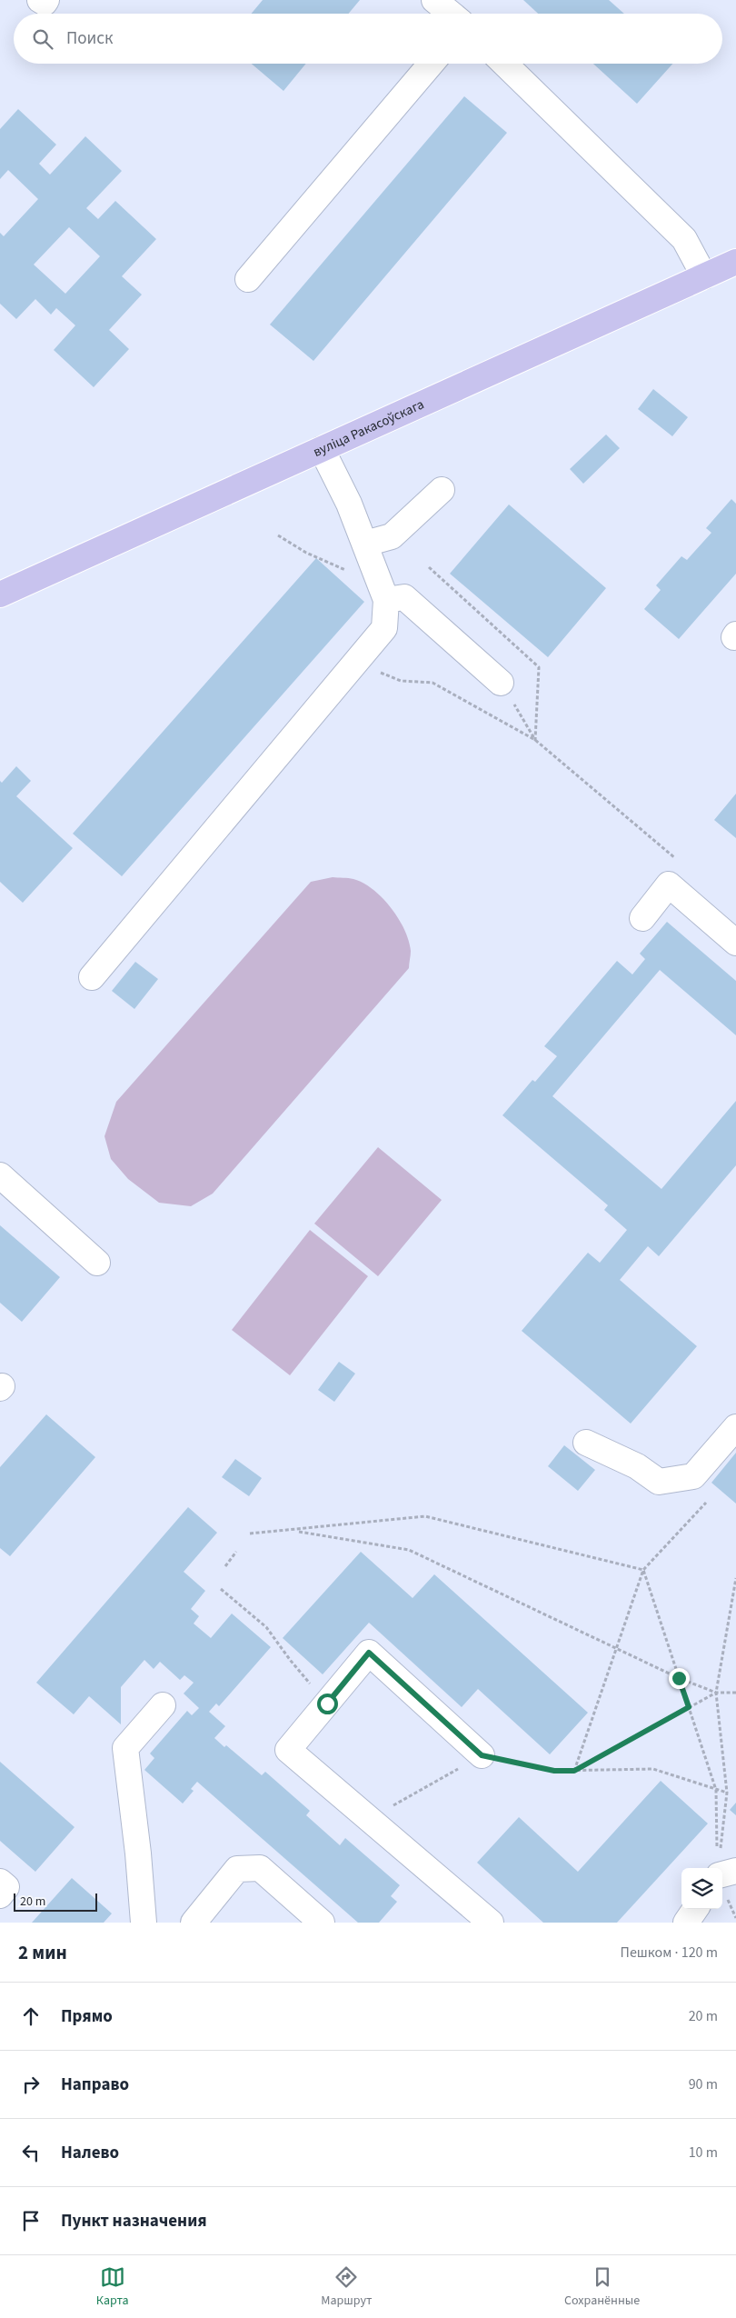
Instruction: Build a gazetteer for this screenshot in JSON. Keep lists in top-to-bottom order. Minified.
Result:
{"streets":{"main road":["вуліца Ракасоўскага"]},"scale_bar":"20 m","page":{"search":"Поиск","scale":"20 m","heading":["2 мин","Пешком · 120 m"],"list":[["Прямо","20 m"],["Направо","90 m"],["Налево","10 m"],"Пункт назначения"],"nav":["Карта","Маршрут","Сохранённые"]}}
